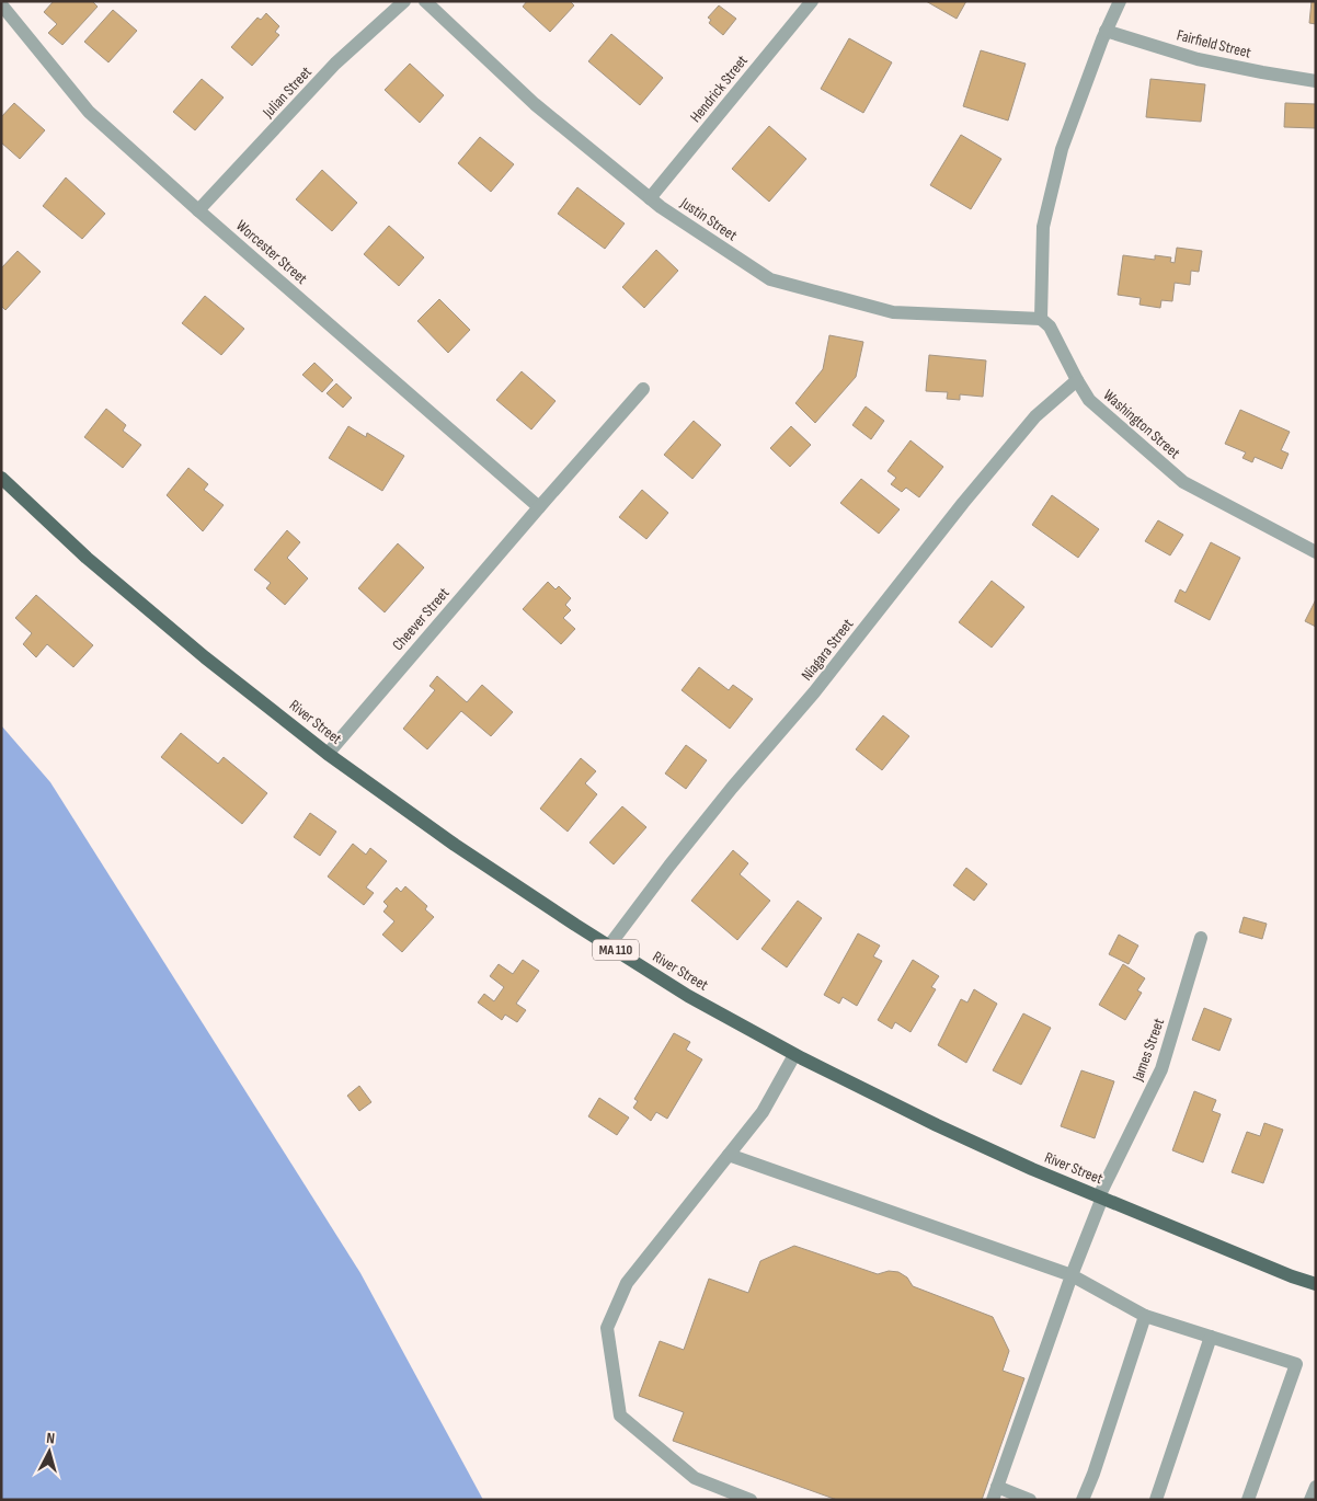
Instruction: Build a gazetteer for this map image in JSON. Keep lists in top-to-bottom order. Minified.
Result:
{"streets":{"main road":["River Street","MA 110"],"street":["Fairfield Street","Hendrick Street","Julian Street","Justin Street","Worcester Street","Washington Street","Cheever Street","Niagara Street","James Street"]},"crossings":[["Hendrick Street","Justin Street"],["Julian Street","Worcester Street"],["Justin Street","Washington Street"],["Worcester Street","Cheever Street"],["Washington Street","Niagara Street"],["Cheever Street","River Street"],["Niagara Street","River Street"],["River Street","James Street"]],"north":"top"}
